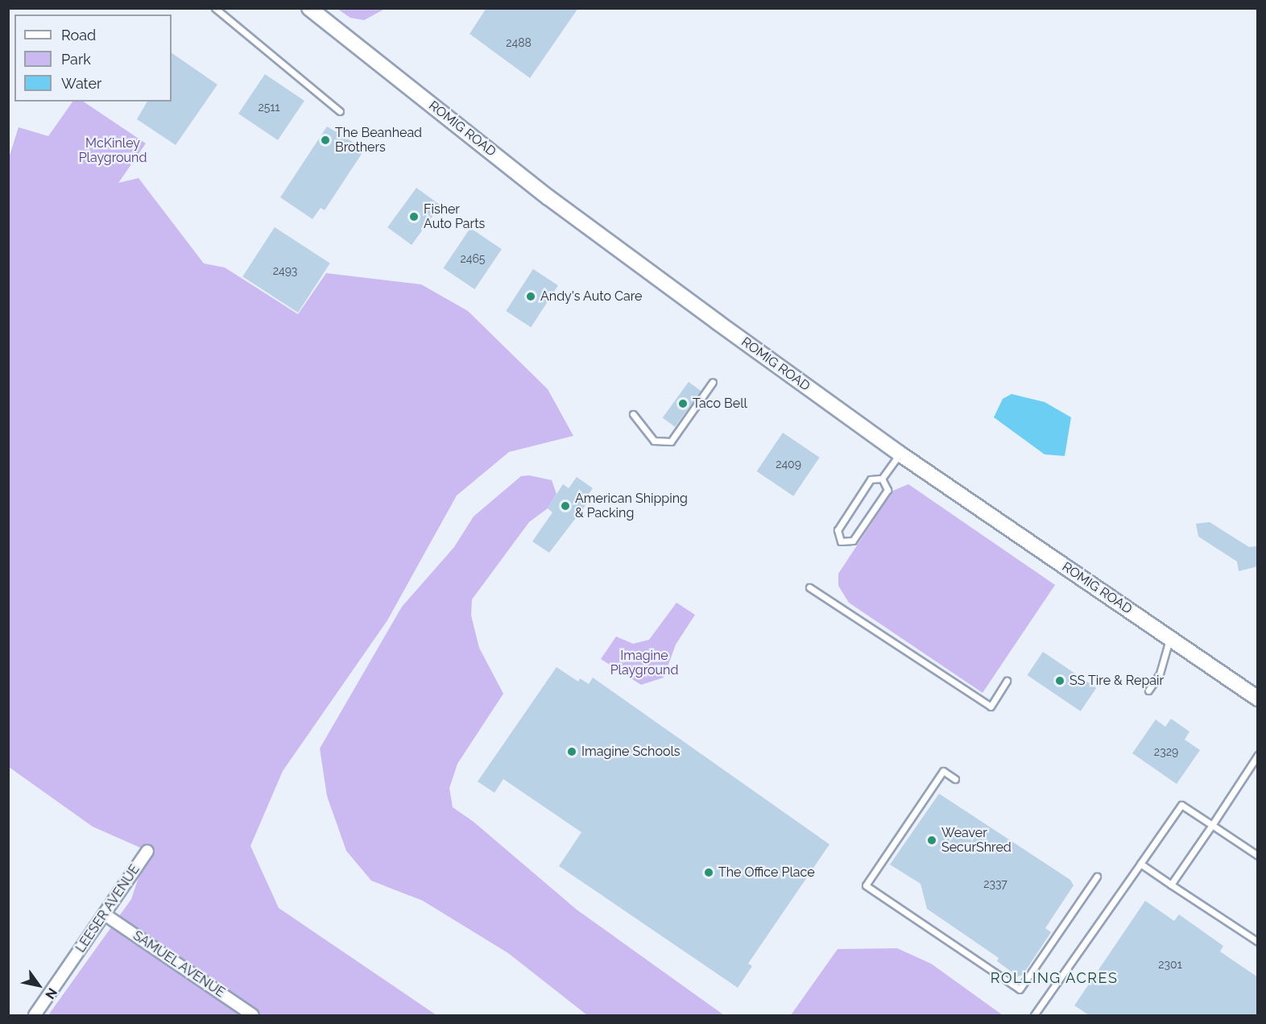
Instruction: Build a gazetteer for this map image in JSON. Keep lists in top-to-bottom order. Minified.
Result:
{"streets":{"street":["ROMIG ROAD","LEESER AVENUE","SAMUEL AVENUE"]},"crossings":[["LEESER AVENUE","SAMUEL AVENUE"]],"districts":["ROLLING ACRES"],"parks":["McKinley Playground","Imagine Playground"],"places":["The Beanhead Brothers","Fisher Auto Parts","Andy's Auto Care","Taco Bell","American Shipping & Packing","SS Tire & Repair","Imagine Schools","Weaver SecurShred","The Office Place"],"house_numbers":["2488","2511","2465","2493","2409","2329","2337","2301"],"legend":["Road","Park","Water"],"north":"bottom right"}
